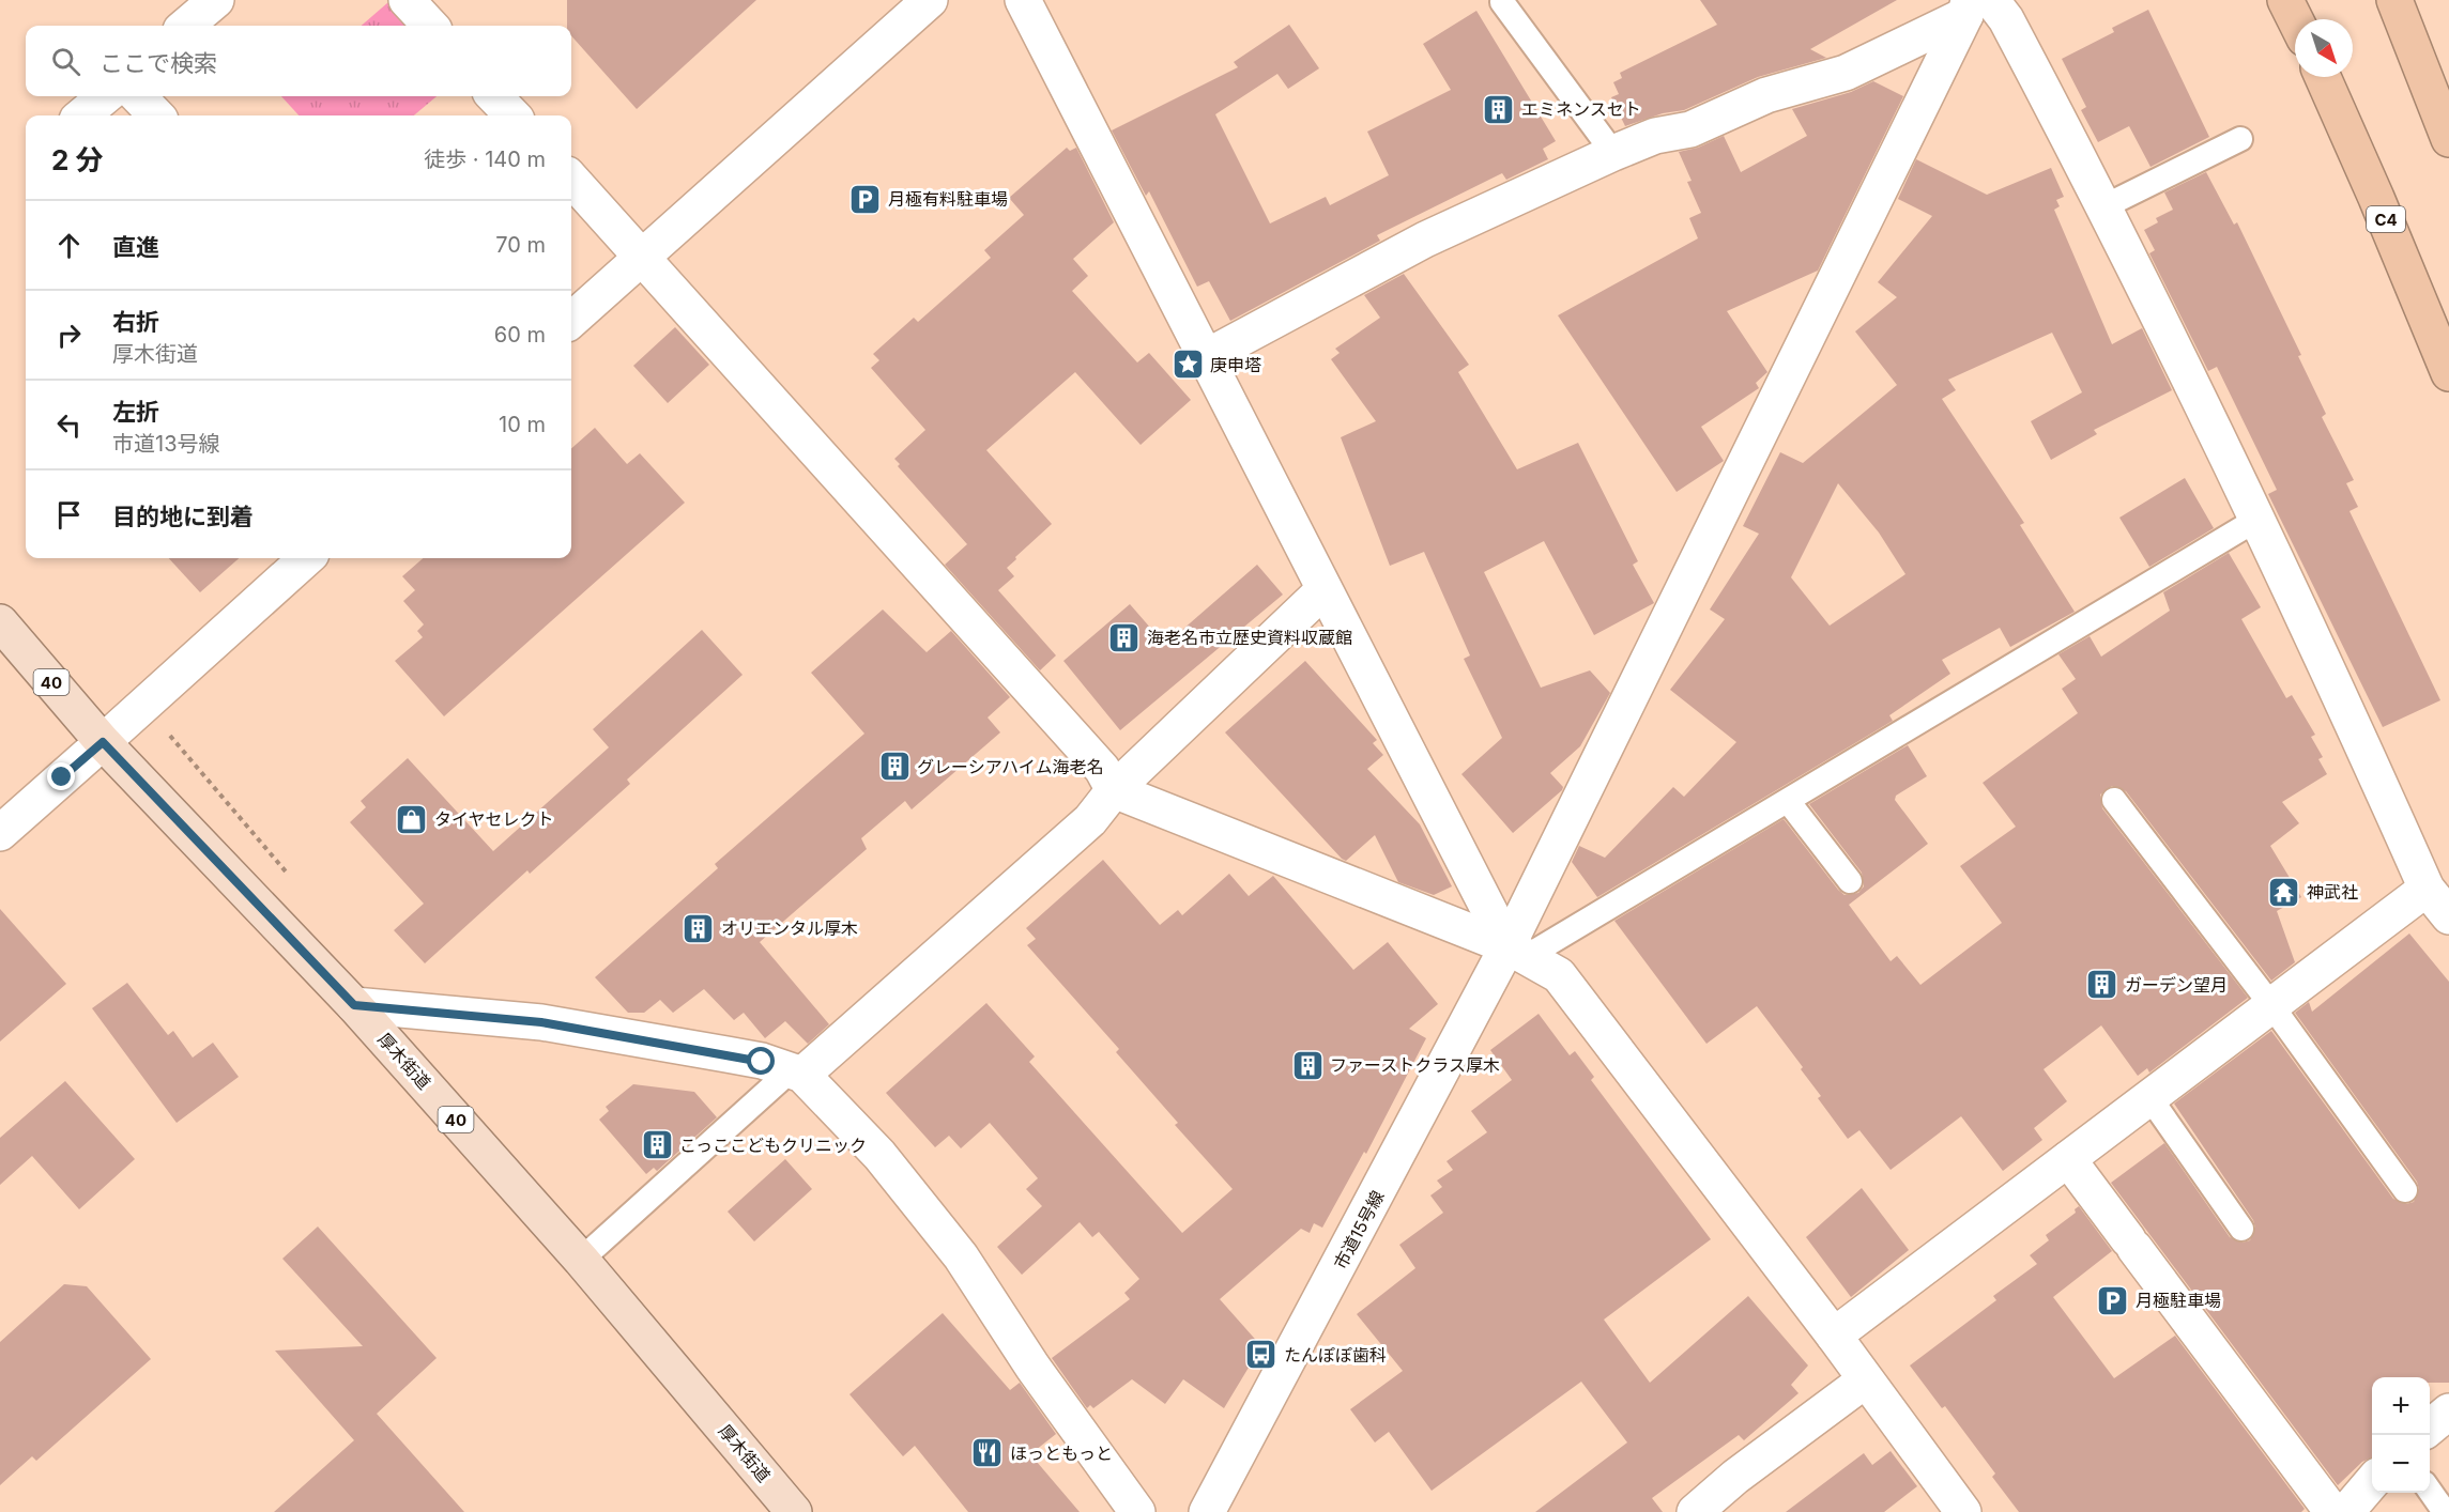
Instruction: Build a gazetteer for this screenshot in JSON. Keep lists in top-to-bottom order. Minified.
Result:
{"streets":{"highway":["C4"],"main road":["40","厚木街道"],"street":["市道15号線"]},"places":{"building":["エミネンスセト","海老名市立歴史資料収蔵館","グレーシアハイム海老名","オリエンタル厚木","ガーデン望月","ファーストクラス厚木","こっここどもクリニック"],"parking":["月極有料駐車場","月極駐車場"],"place":["庚申塔"],"shop":["タイヤセレクト"],"temple":["神武社"],"bus stop":["たんぽぽ歯科"],"restaurant":["ほっともっと"]},"north":"bottom right","page":{"search":"ここで検索","heading":["2 分","徒歩 · 140 m"],"list":[["直進","70 m"],["右折","厚木街道","60 m"],["左折","市道13号線","10 m"],"目的地に到着"],"map_buttons":["+","−"]}}
